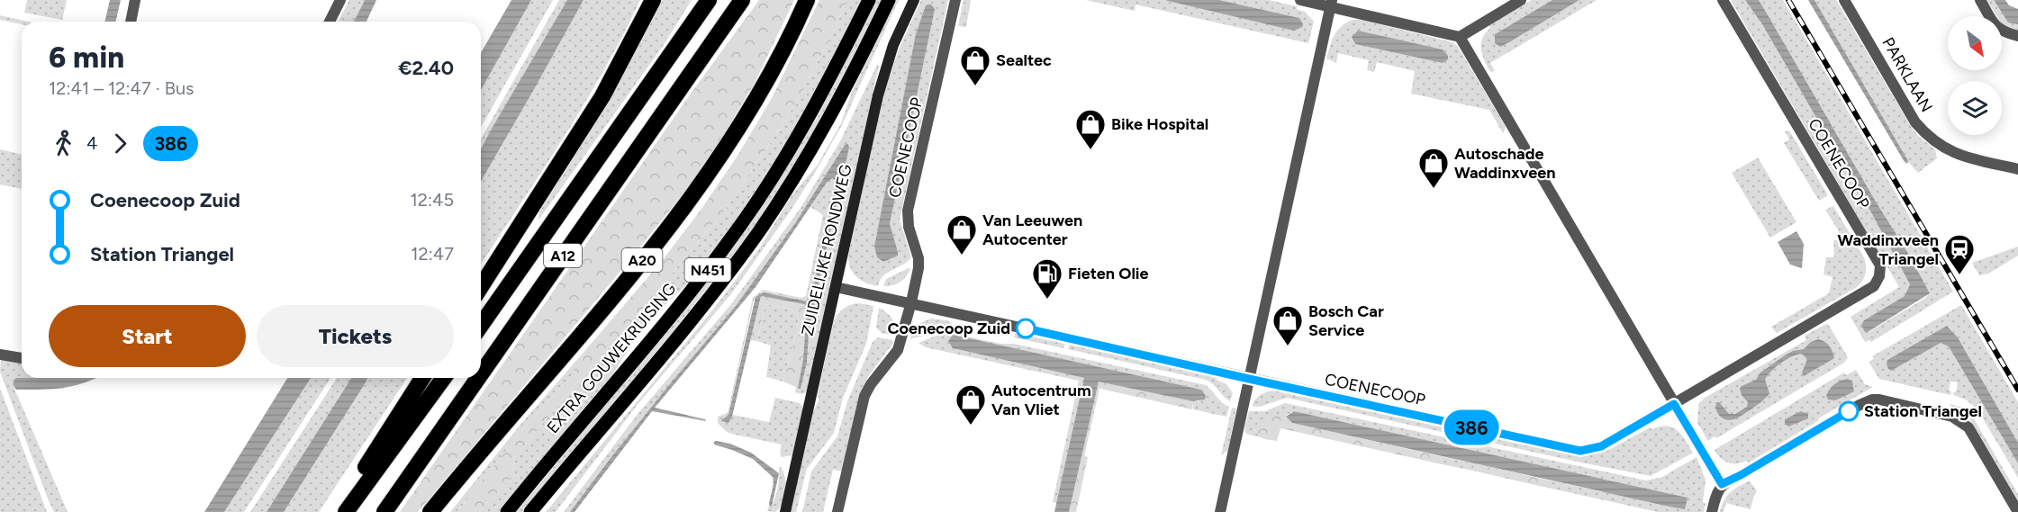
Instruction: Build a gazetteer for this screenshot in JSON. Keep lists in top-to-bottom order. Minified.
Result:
{"streets":{"highway":["A12","A20"],"main road":["ZUIDELIJKE RONDWEG","N451","EXTRA GOUWEKRUISING"],"street":["PARKLAAN","COENECOOP"]},"crossings":[["COENECOOP","ZUIDELIJKE RONDWEG"]],"places":{"shop":["Sealtec","Bike Hospital","Autoschade Waddinxveen","Van Leeuwen Autocenter","Bosch Car Service","Autocentrum Van Vliet"],"station":["Waddinxveen Triangel"],"fuel station":["Fieten Olie"],"other":["Coenecoop Zuid","Station Triangel"]},"lines":["bus line 386"],"north":"bottom right","page":{"on_map":"386","heading":["6 min","12:41 – 12:47 · Bus","€2.40"],"legs":["4","386"],"list":[{"name":"Coenecoop Zuid","value":"12:45"},{"name":"Station Triangel","value":"12:47"}],"buttons":["Start","Tickets"]}}
